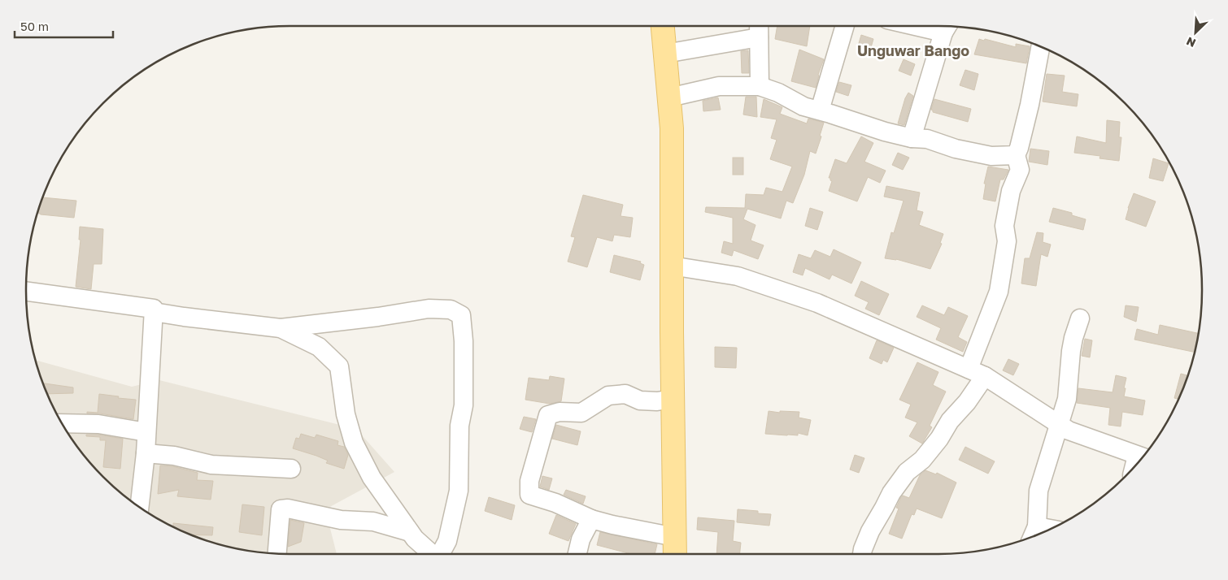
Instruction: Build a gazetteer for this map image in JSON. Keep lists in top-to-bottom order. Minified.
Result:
{"districts":["Unguwar Bango"],"scale_bar":"50 m","north":"bottom left"}
